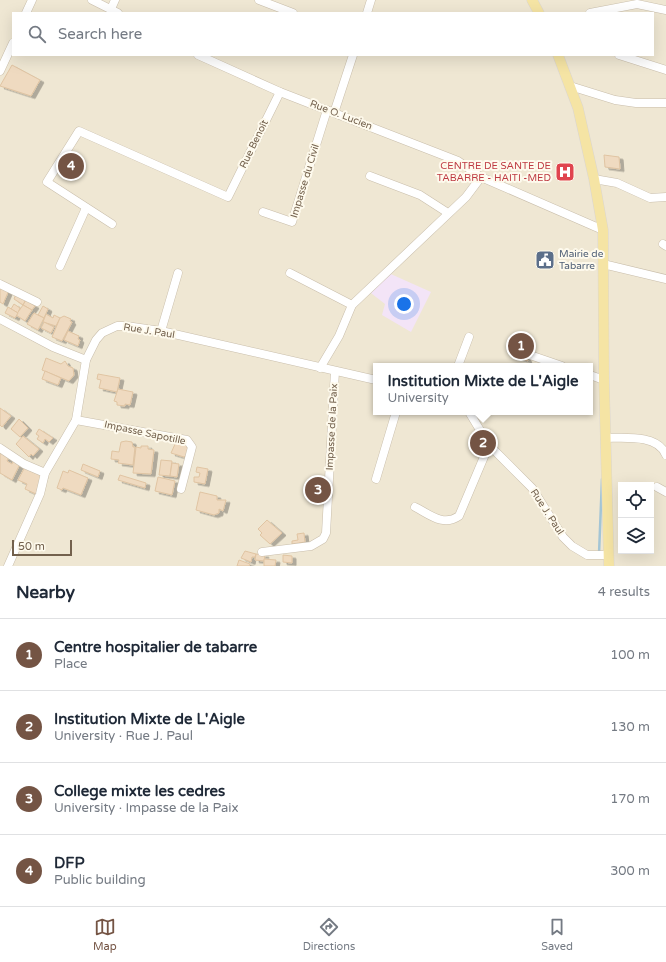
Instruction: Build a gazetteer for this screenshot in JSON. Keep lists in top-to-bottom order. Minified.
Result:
{"streets":{"street":["Rue O. Lucien","Rue Benoît","Impasse du Civil","Rue J. Paul","Impasse de la Paix","Impasse Sapotille"]},"crossings":[["Rue O. Lucien","Rue Benoît"],["Rue O. Lucien","Impasse du Civil"],["Rue J. Paul","Impasse de la Paix"],["Rue J. Paul","Impasse Sapotille"]],"places":{"hospital":["CENTRE DE SANTE DE TABARRE - HAITI -MED"],"public building":["Mairie de Tabarre"]},"scale_bar":"50 m","page":{"search":"Search here","pins":["4","1","2","3"],"popup":["Institution Mixte de L'Aigle","University"],"scale":"50 m","heading":["Nearby","4 results"],"list":[{"mark":"1","name":"Centre hospitalier de tabarre","note":"Place","value":"100 m"},{"mark":"2","name":"Institution Mixte de L'Aigle","note":"University · Rue J. Paul","value":"130 m"},{"mark":"3","name":"College mixte les cedres","note":"University · Impasse de la Paix","value":"170 m"},{"mark":"4","name":"DFP","note":"Public building","value":"300 m"}],"nav":["Map","Directions","Saved"]}}
